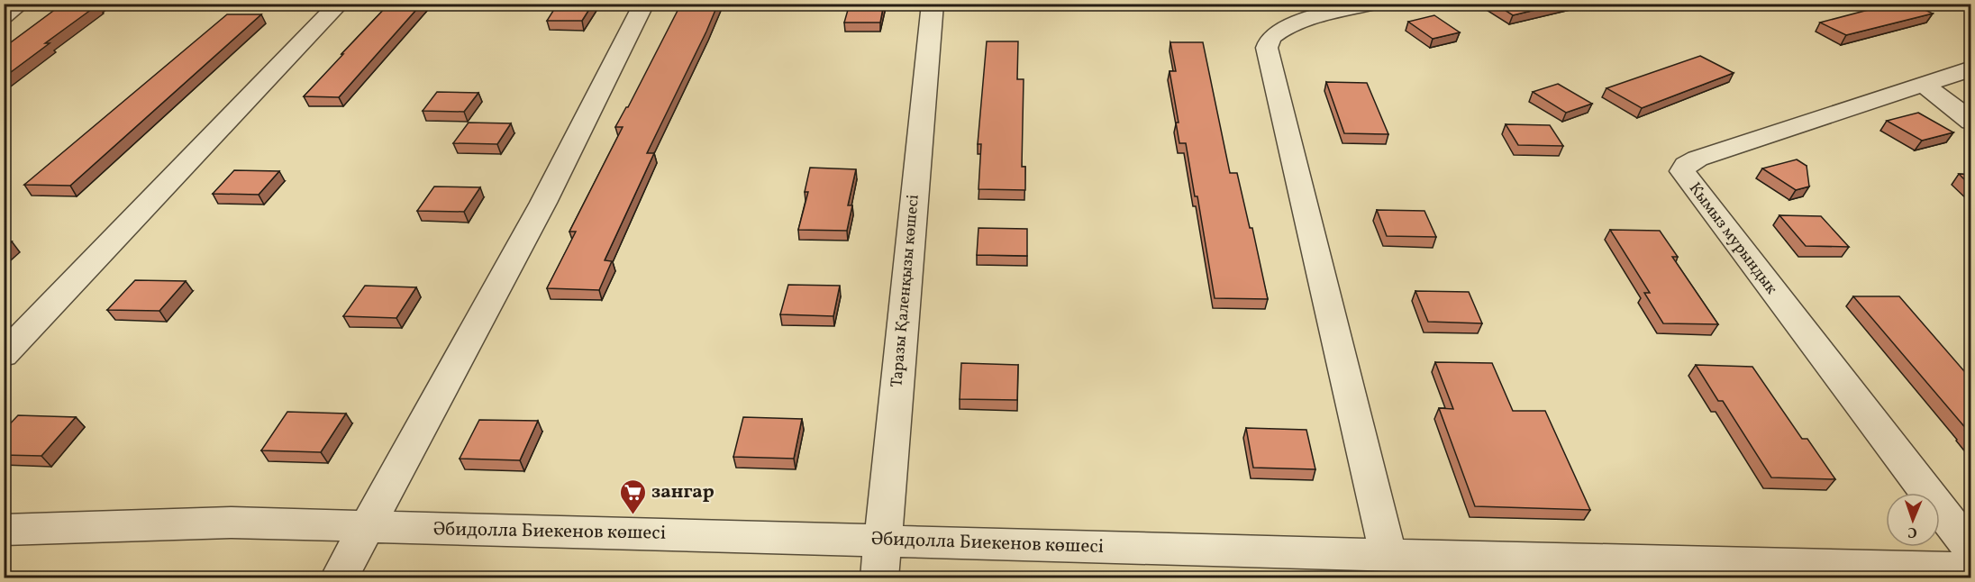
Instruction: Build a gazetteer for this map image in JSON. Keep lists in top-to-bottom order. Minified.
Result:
{"streets":{"street":["Кымыз мурындык","Таразы Қаленқызы көшесі","Әбидолла Биекенов көшесі"]},"crossings":[["Таразы Қаленқызы көшесі","Әбидолла Биекенов көшесі"]],"places":{"supermarket":["зангар"]},"north":"bottom"}
